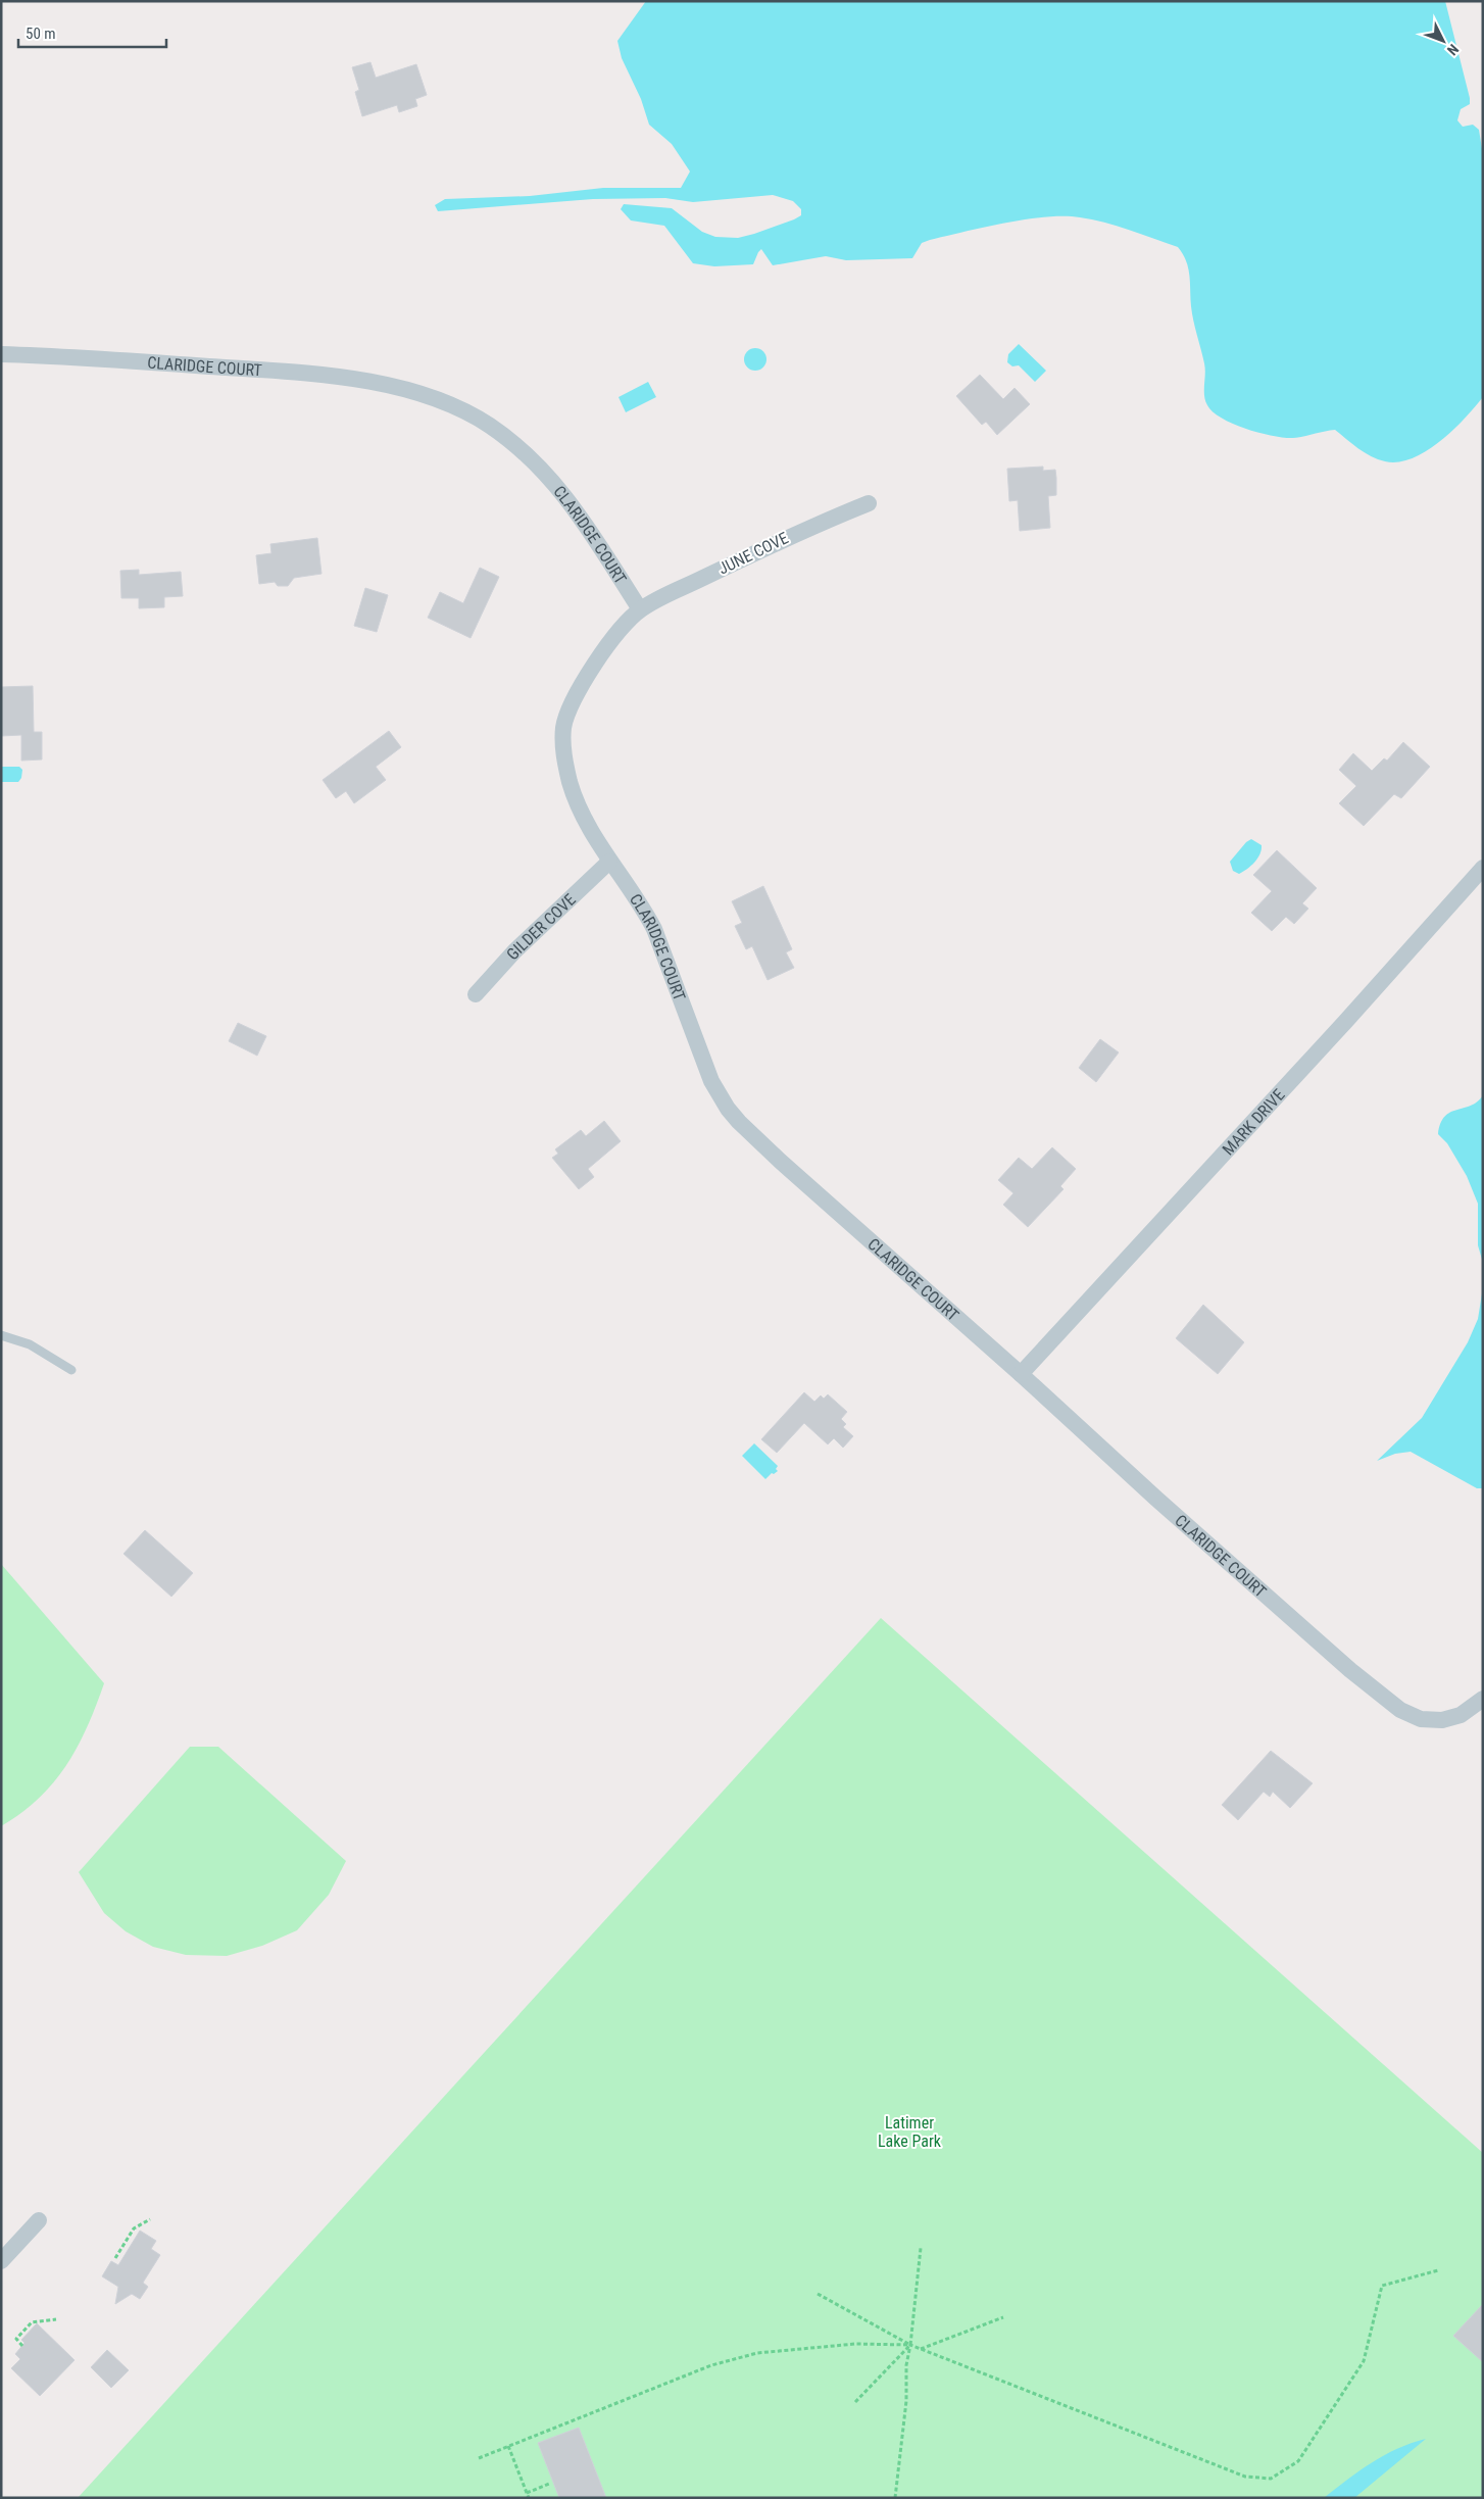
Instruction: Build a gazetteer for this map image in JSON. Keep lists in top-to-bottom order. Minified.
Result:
{"streets":{"street":["CLARIDGE COURT","JUNE COVE","GILDER COVE","MARK DRIVE"]},"crossings":[["CLARIDGE COURT","JUNE COVE"],["CLARIDGE COURT","GILDER COVE"],["CLARIDGE COURT","MARK DRIVE"]],"parks":["Latimer Lake Park"],"scale_bar":"50 m","north":"bottom right"}
